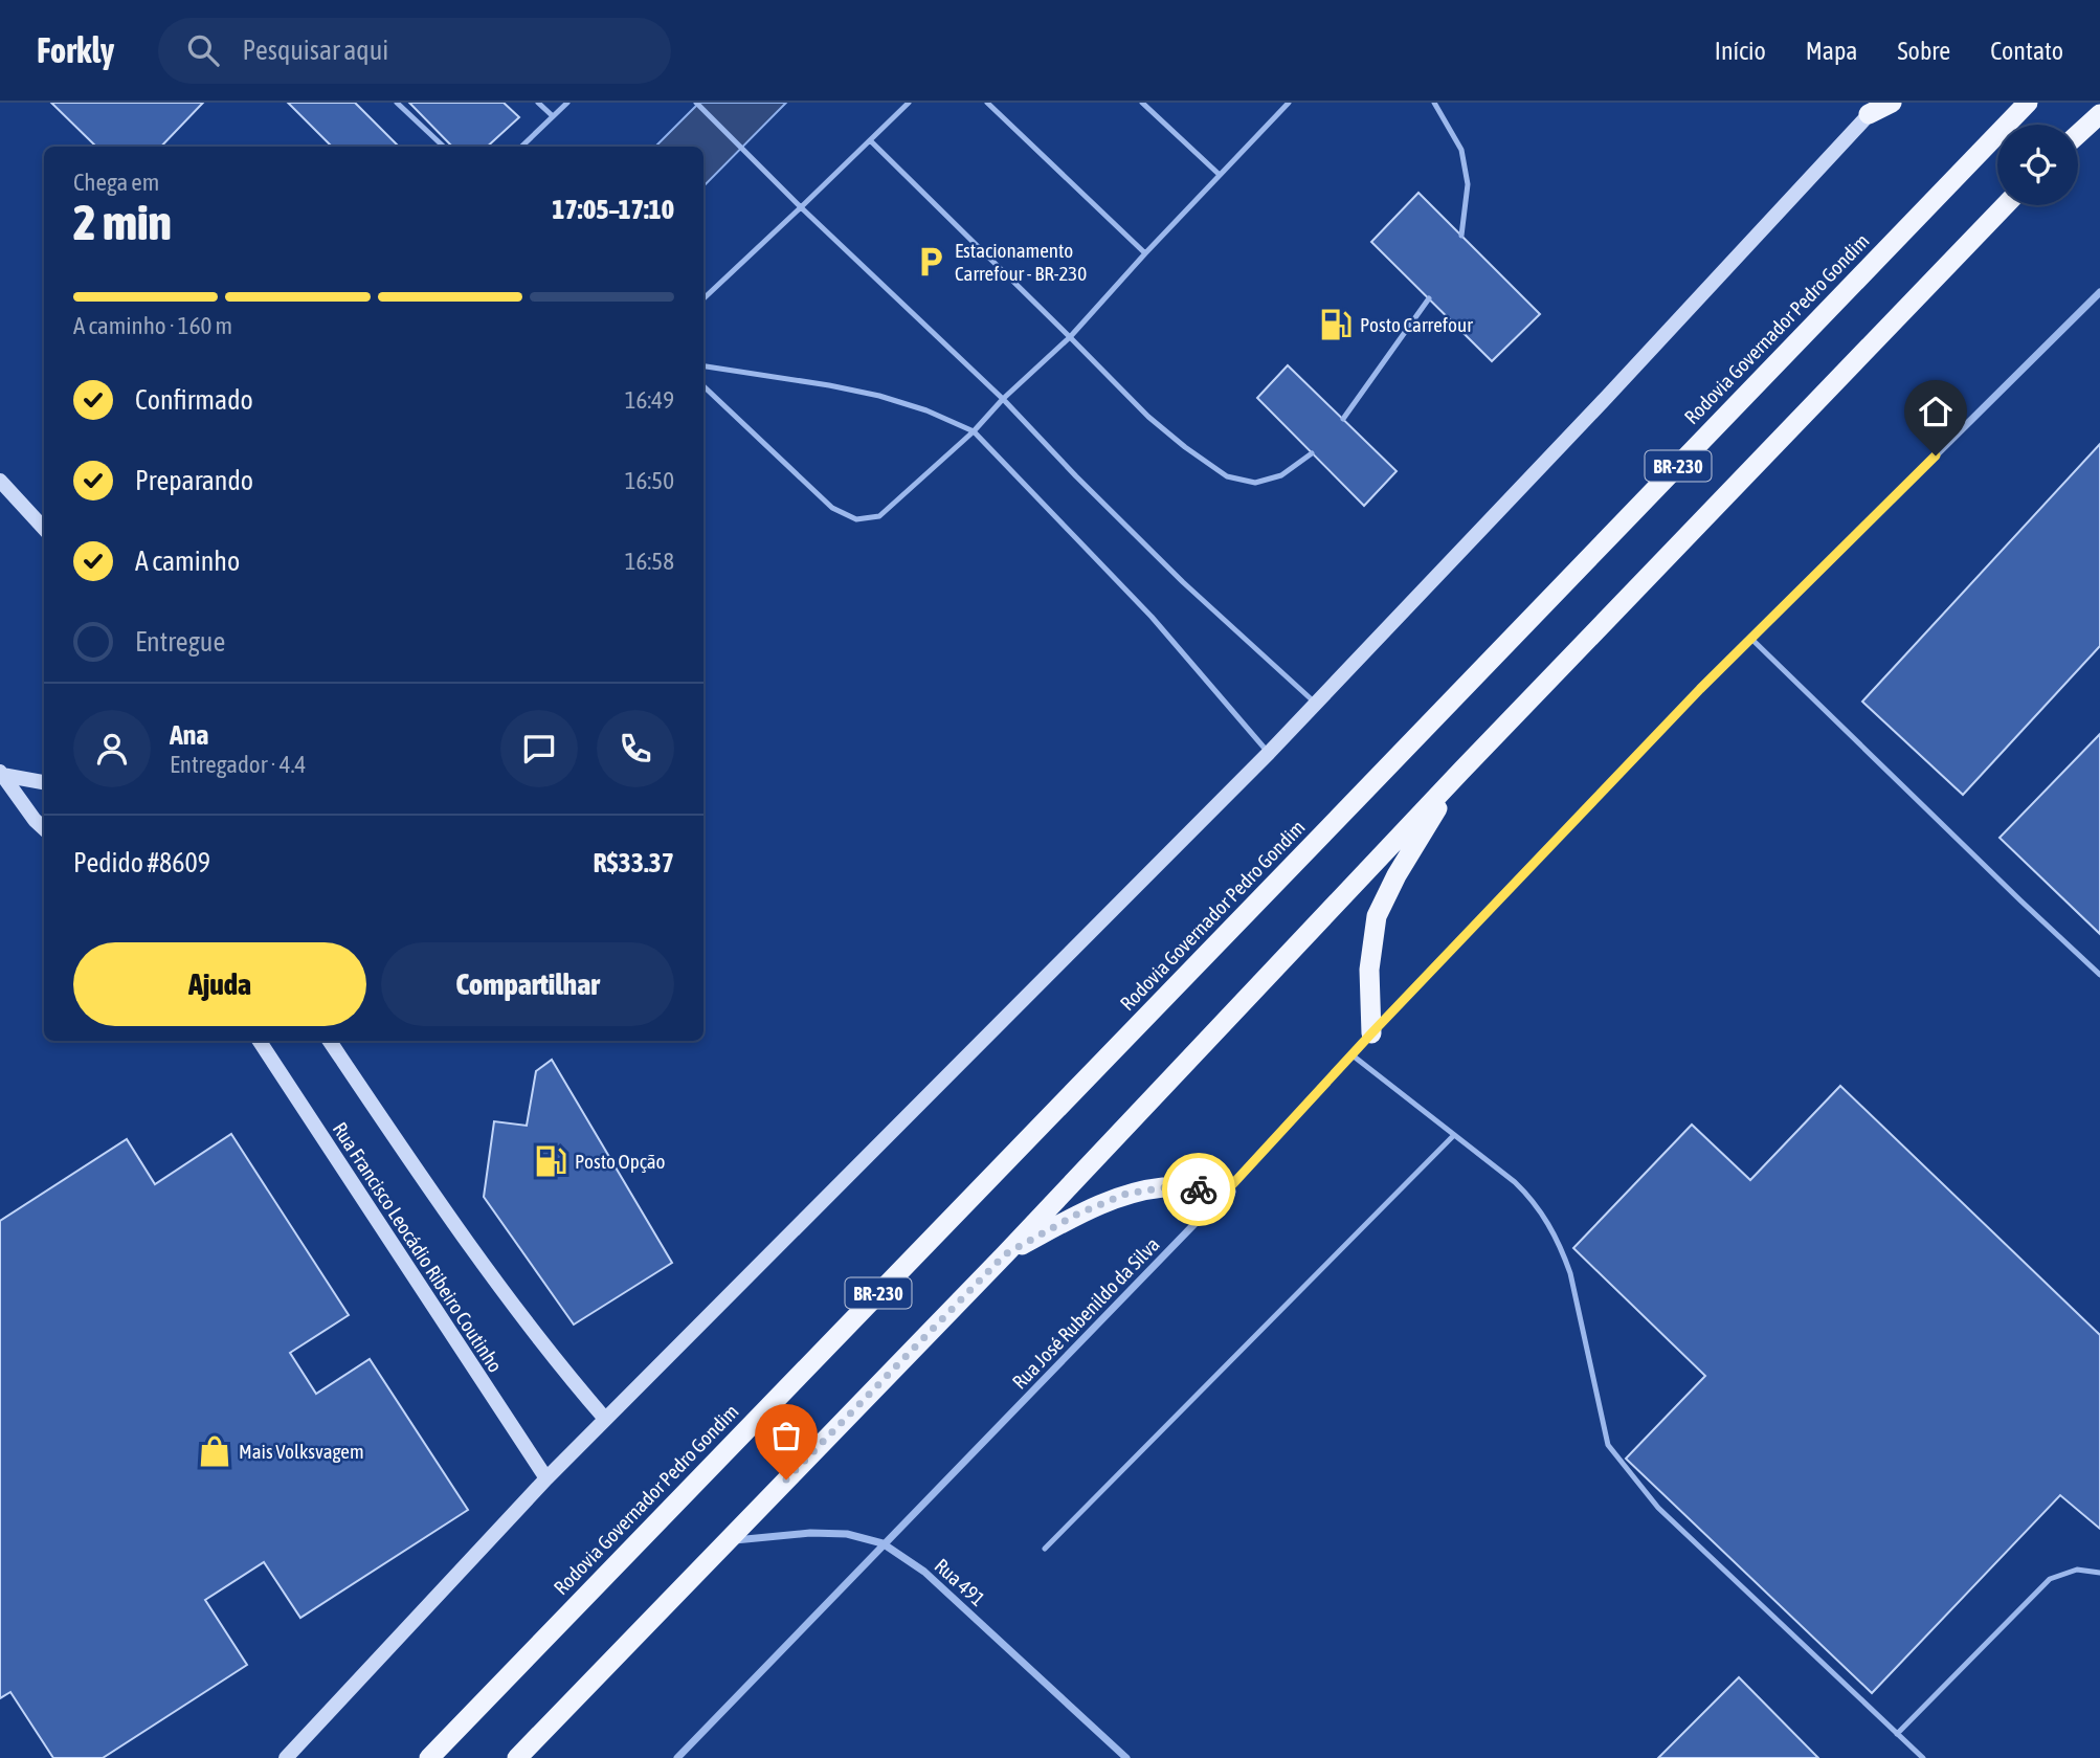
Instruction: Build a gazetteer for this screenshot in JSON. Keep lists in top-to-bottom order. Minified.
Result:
{"streets":{"highway":["Rodovia Governador Pedro Gondim","BR-230"],"main road":["Rua Francisco Leocádio Ribeiro Coutinho"],"street":["Rua José Rubenildo da Silva","Rua 491"]},"crossings":[["BR-230","Rua 491"],["Rua José Rubenildo da Silva","Rua 491"]],"places":{"parking":["Estacionamento Carrefour - BR-230"],"fuel station":["Posto Carrefour","Posto Opção"],"shop":["Mais Volksvagem"]},"page":{"header":"Forkly","search":"Pesquisar aqui","nav":["Início","Mapa","Sobre","Contato"],"heading":["2 min","Chega em","17:05–17:10"],"panel":["Ana","Entregador · 4.4","Pedido #8609","R$33.37"],"bar":"A caminho · 160 m","list":[["Confirmado","16:49"],["Preparando","16:50"],["A caminho","16:58"],"Entregue"],"buttons":["Ajuda","Compartilhar"]}}
